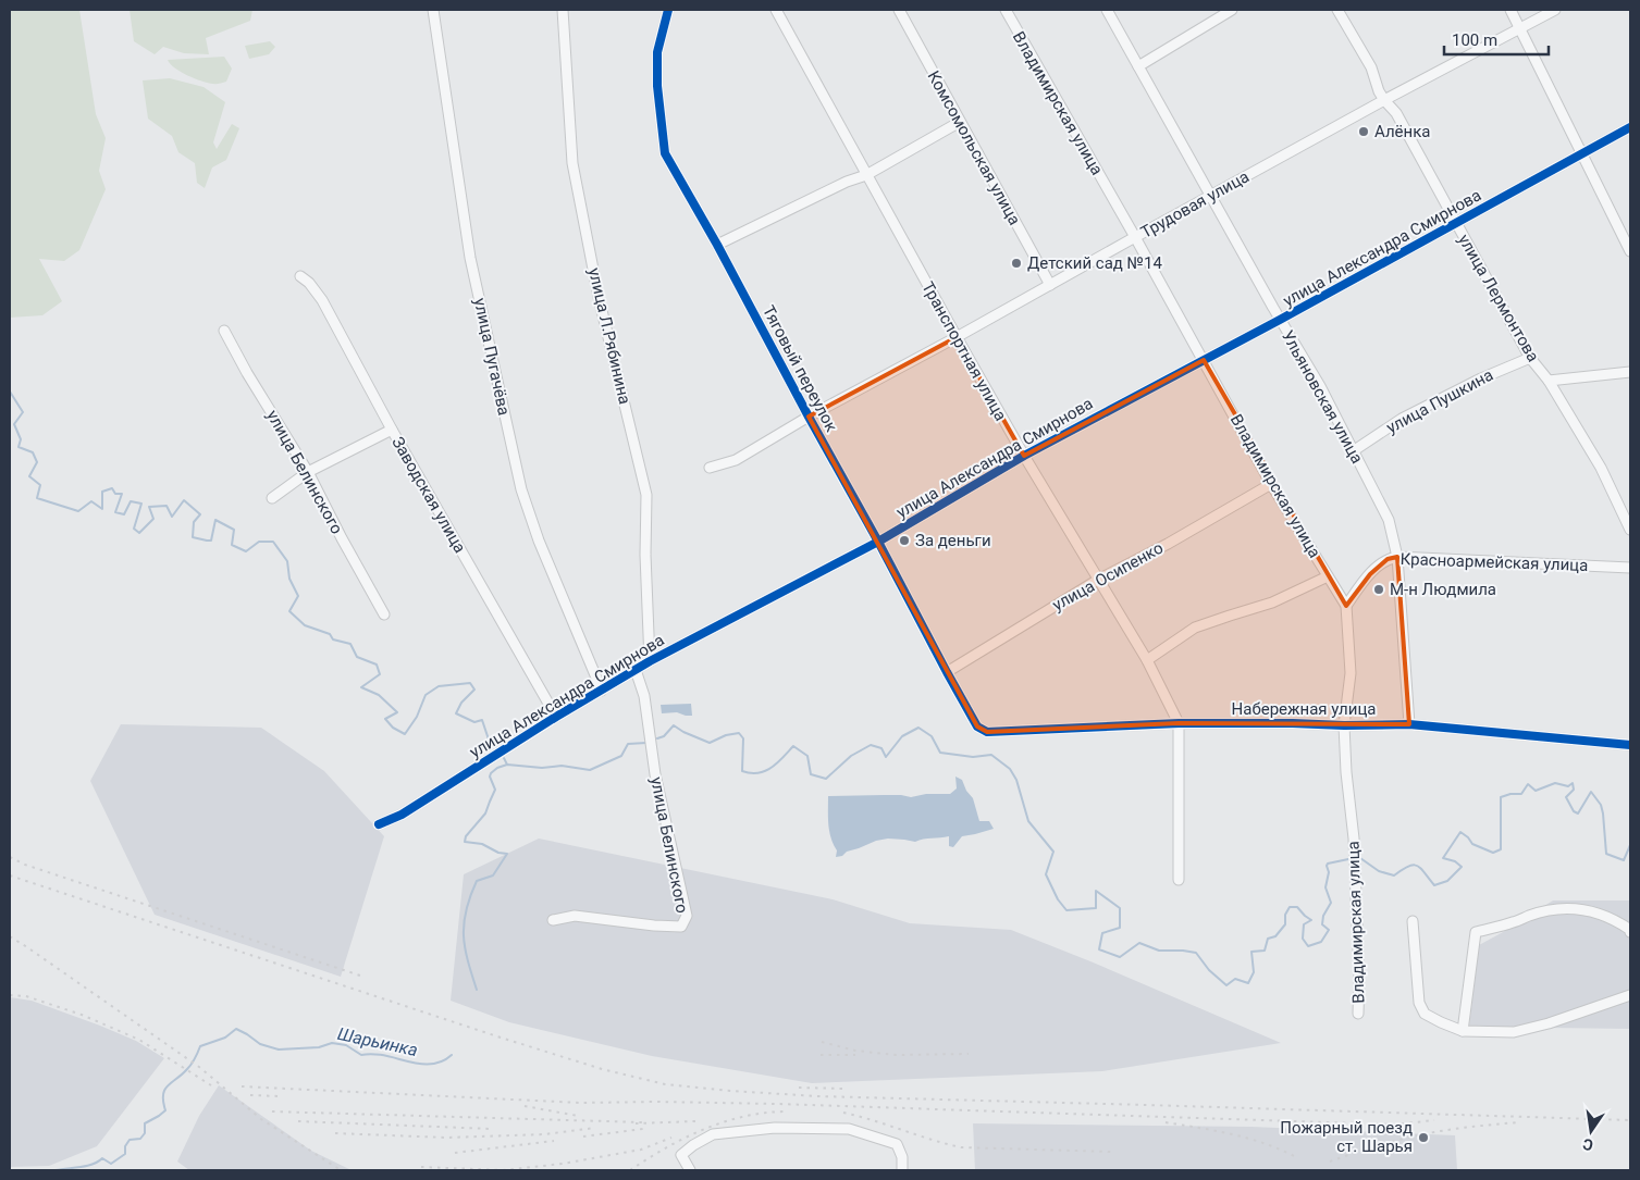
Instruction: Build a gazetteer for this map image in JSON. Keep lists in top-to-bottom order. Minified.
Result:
{"streets":{"street":["Владимирская улица","Комсомольская улица","Трудовая улица","улица Александра Смирнова","улица Лермонтова","улица Л.Рябинина","Транспортная улица","улица Пугачёва","Тяговый переулок","Ульяновская улица","улица Пушкина","улица Белинского","Заводская улица","Красноармейская улица","улица Осипенко","Набережная улица"]},"crossings":[["Владимирская улица","Трудовая улица"],["Владимирская улица","улица Александра Смирнова"],["Владимирская улица","Красноармейская улица"],["Владимирская улица","улица Осипенко"],["Владимирская улица","Набережная улица"],["Комсомольская улица","Трудовая улица"],["Трудовая улица","улица Лермонтова"],["Трудовая улица","Транспортная улица"],["Трудовая улица","Тяговый переулок"],["Трудовая улица","Ульяновская улица"],["улица Александра Смирнова","улица Лермонтова"],["улица Александра Смирнова","улица Л.Рябинина"],["улица Александра Смирнова","Транспортная улица"],["улица Александра Смирнова","улица Пугачёва"],["улица Александра Смирнова","Тяговый переулок"],["улица Александра Смирнова","Ульяновская улица"],["улица Александра Смирнова","улица Белинского"],["улица Александра Смирнова","Заводская улица"],["улица Лермонтова","улица Пушкина"],["Транспортная улица","улица Осипенко"],["Транспортная улица","Набережная улица"],["Тяговый переулок","улица Осипенко"],["Тяговый переулок","Набережная улица"],["Ульяновская улица","улица Пушкина"],["Ульяновская улица","Красноармейская улица"],["Ульяновская улица","Набережная улица"]],"water":["Шарьинка"],"places":["Алёнка","Детский сад №14","За деньги","М-н Людмила","Пожарный поезд ст. Шарья"],"scale_bar":"100 m","north":"bottom"}
